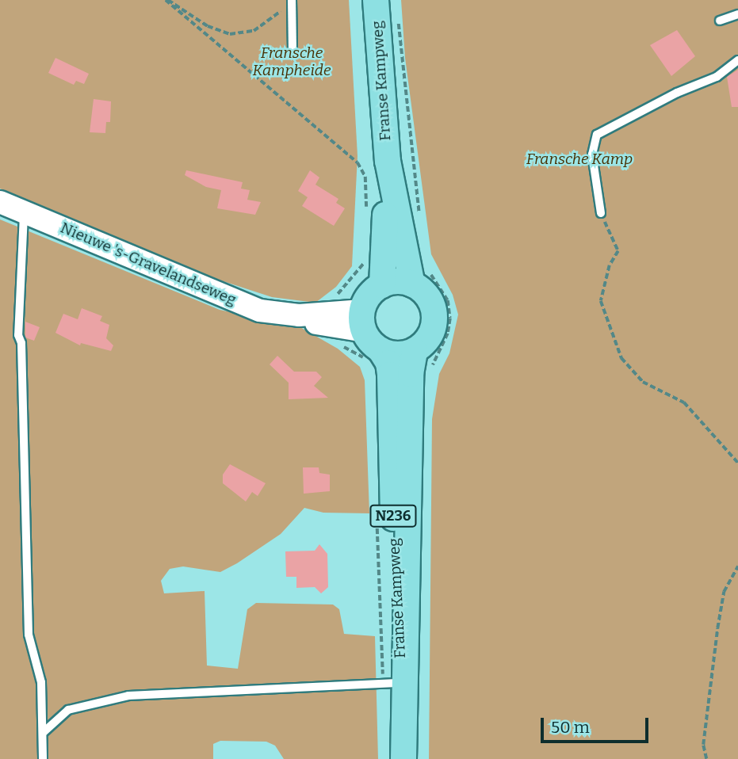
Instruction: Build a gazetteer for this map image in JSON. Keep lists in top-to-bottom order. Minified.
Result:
{"streets":{"main road":["Franse Kampweg","Nieuwe 's-Gravelandseweg","N236"]},"crossings":[["Franse Kampweg","Nieuwe 's-Gravelandseweg"],["Franse Kampweg","N236"],["Nieuwe 's-Gravelandseweg","N236"]],"parks":["Fransche Kampheide","Fransche Kamp"],"scale_bar":"50 m"}
